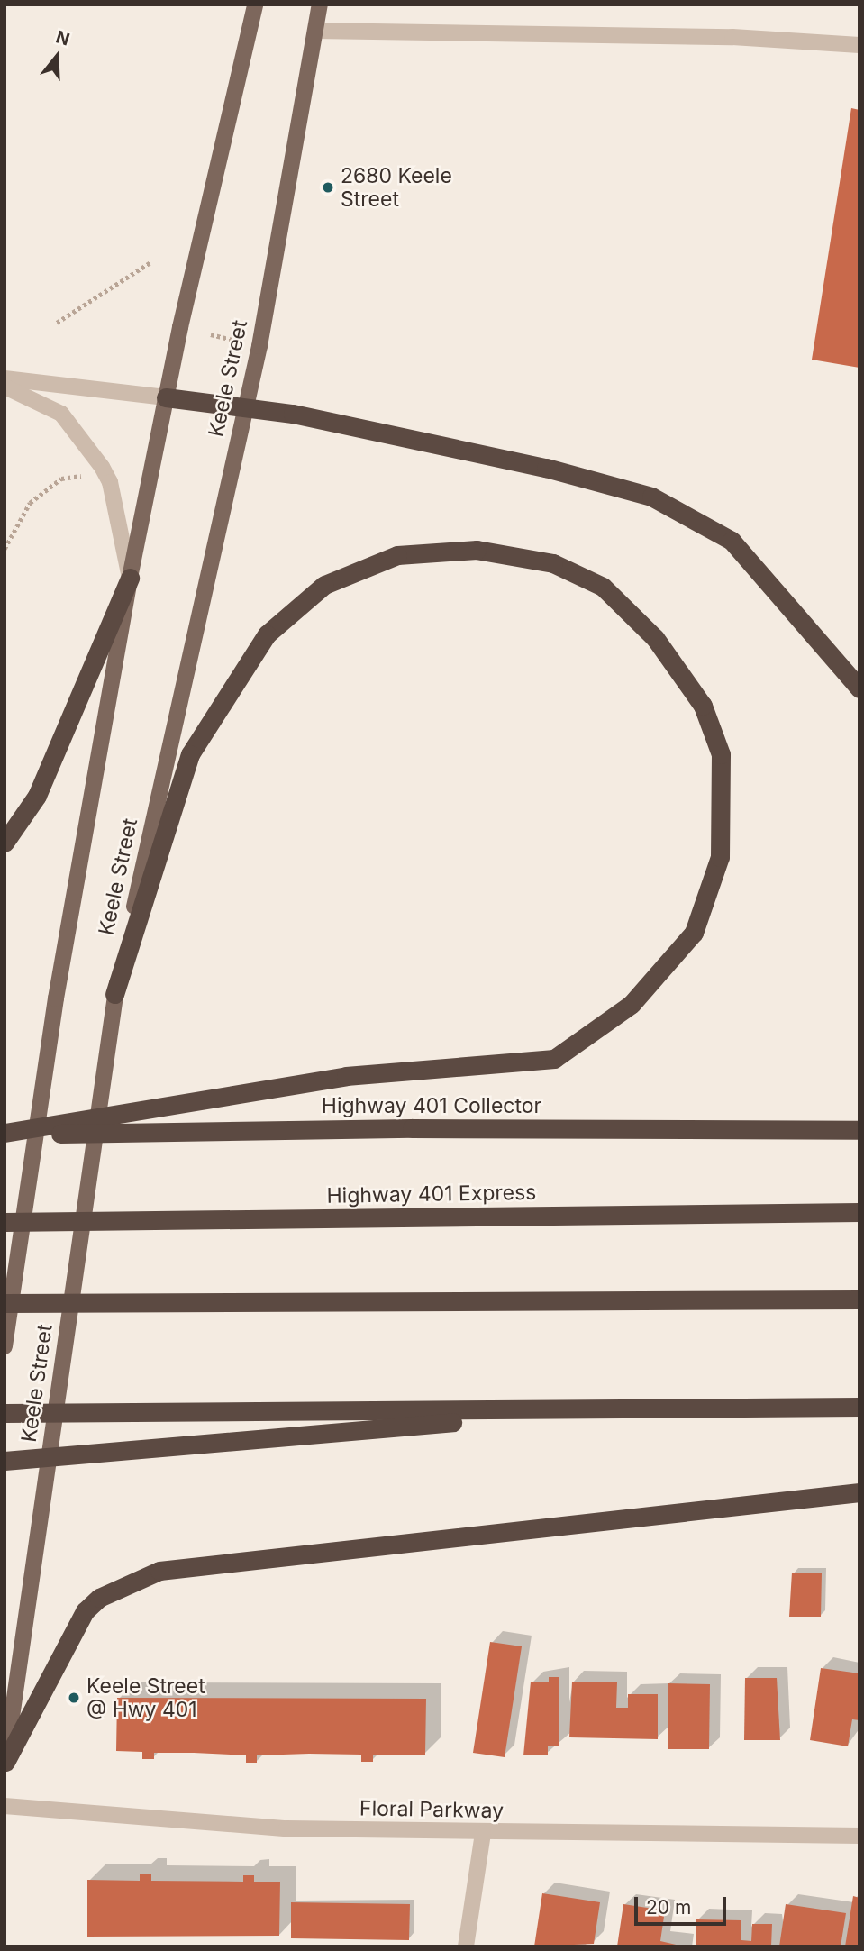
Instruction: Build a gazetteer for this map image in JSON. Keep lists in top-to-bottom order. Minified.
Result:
{"streets":{"highway":["Highway 401 Collector","Highway 401 Express"],"main road":["Keele Street"],"street":["Floral Parkway"]},"places":["2680 Keele Street","Keele Street @ Hwy 401"],"scale_bar":"20 m","north":"top"}
